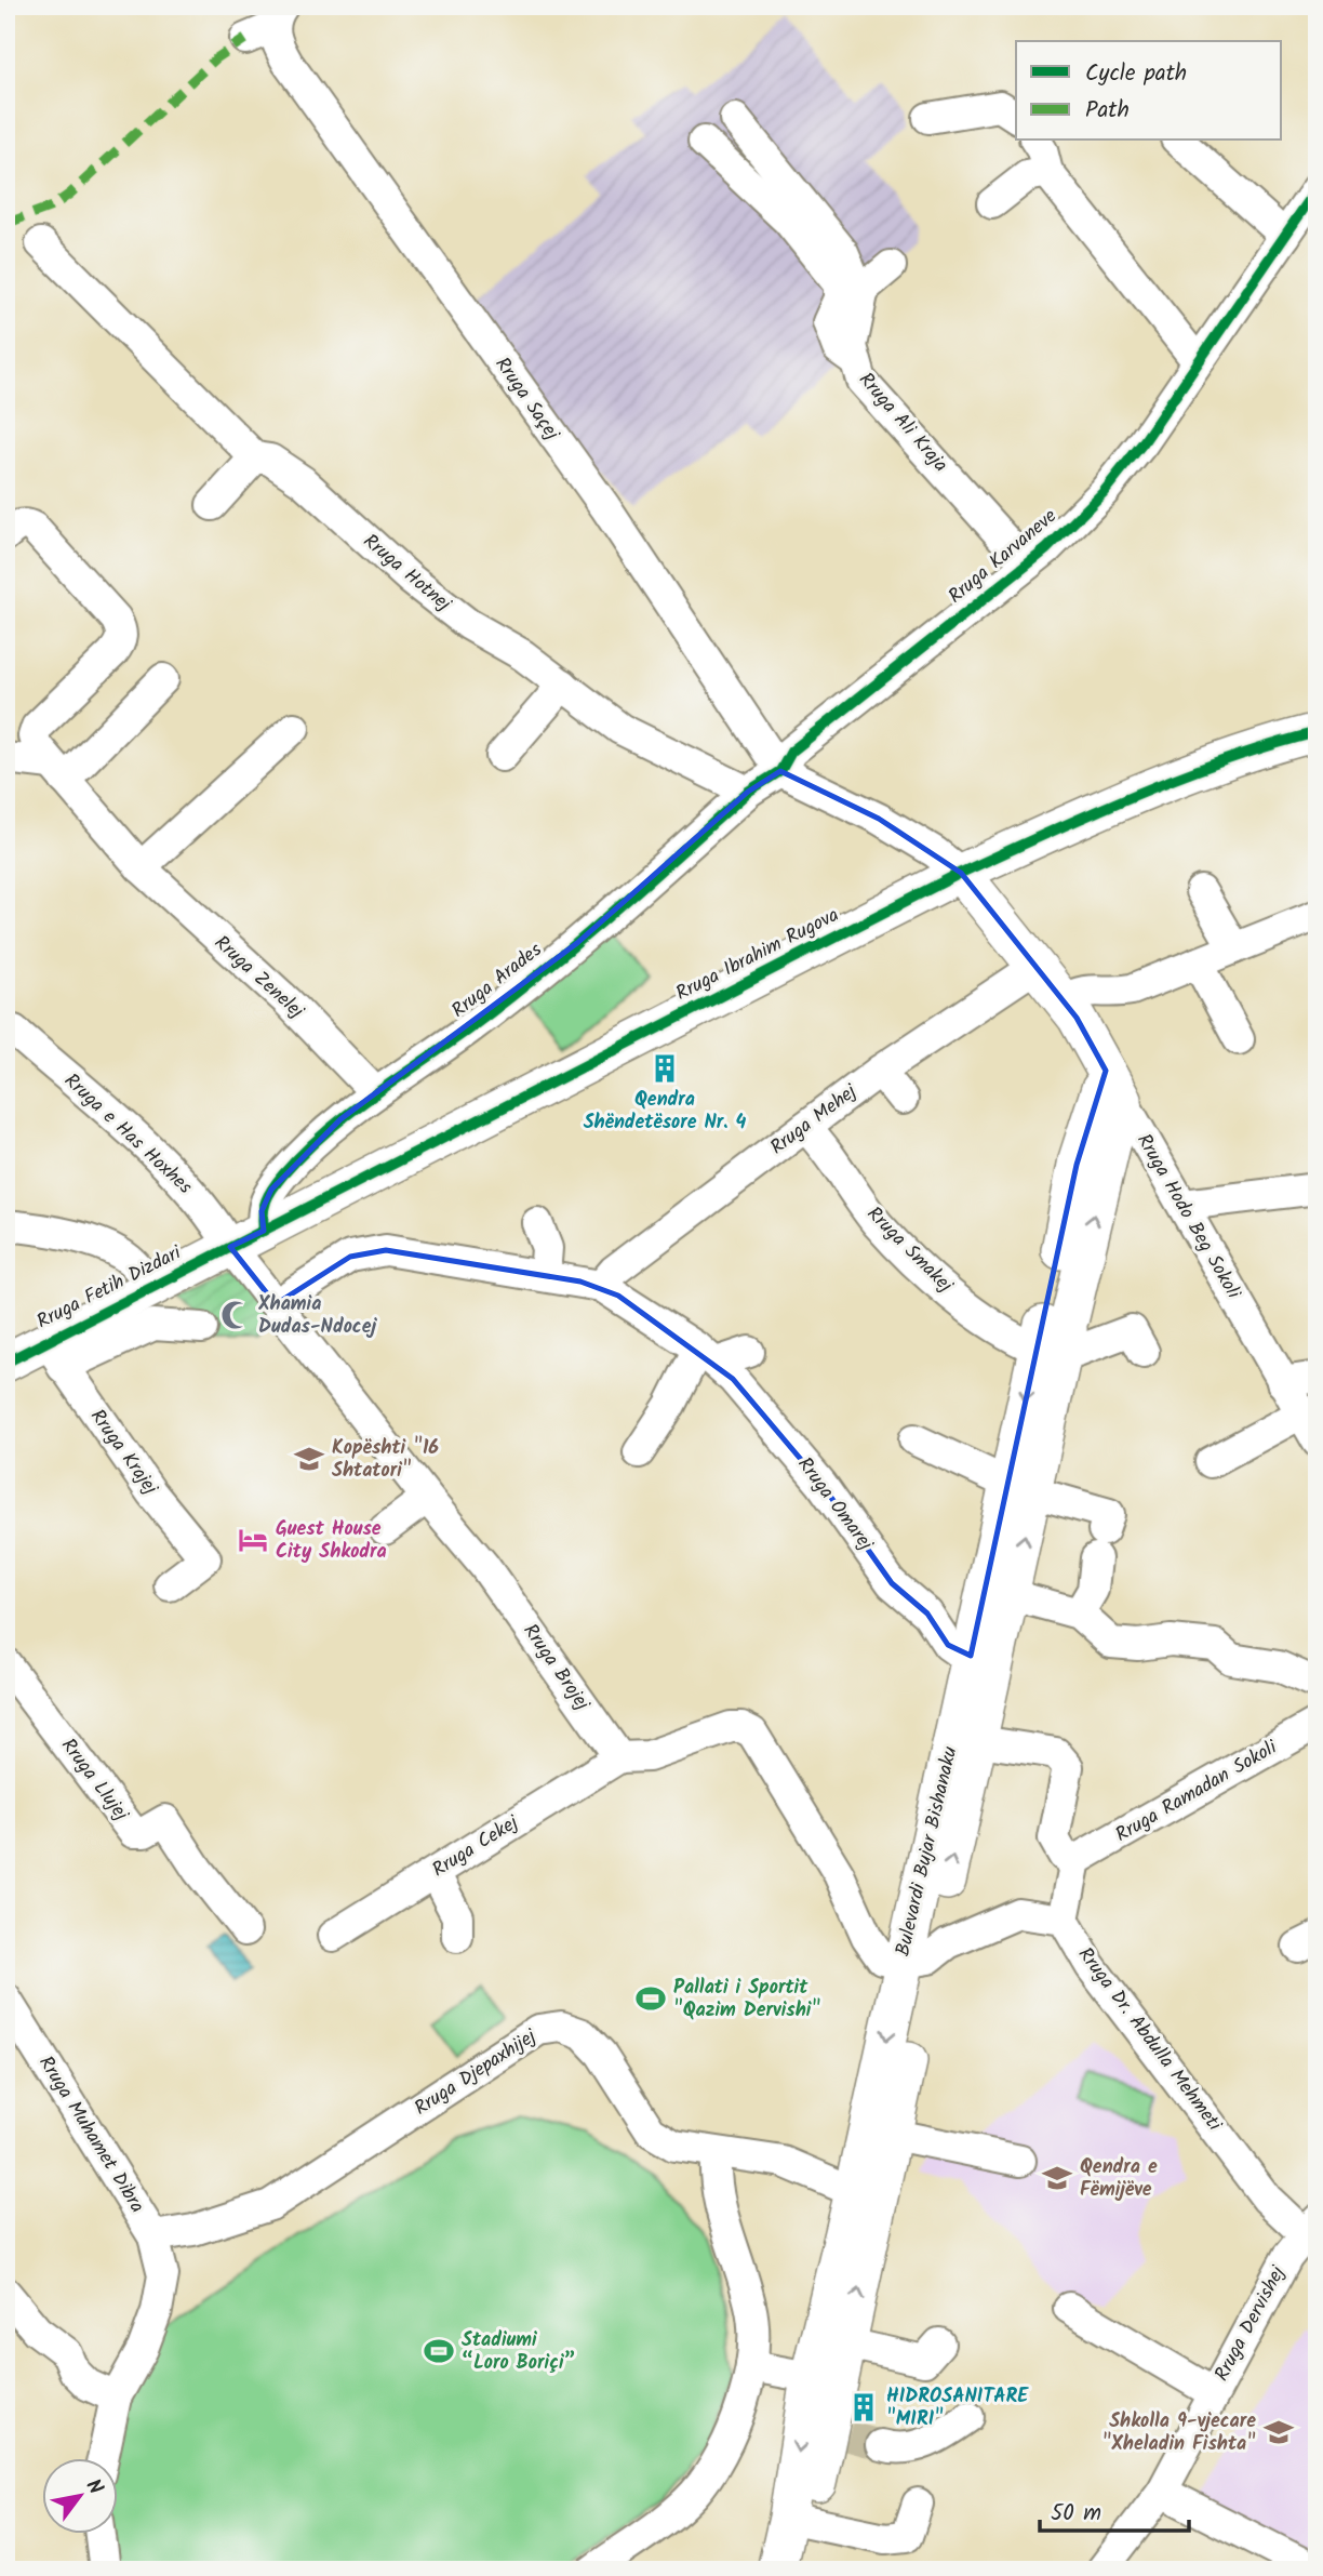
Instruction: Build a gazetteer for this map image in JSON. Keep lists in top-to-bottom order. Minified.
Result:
{"streets":{"main road":["Rruga Ibrahim Rugova","Rruga Hodo Beg Sokoli","Rruga Fetih Dizdari","Bulevardi Bujar Bishanaku"],"street":["Rruga Saçej","Rruga Ali Kraja","Rruga Karvaneve","Rruga Hotnej","Rruga Zenelej","Rruga Arades","Rruga Mehej","Rruga e Has Hoxhes","Rruga Smakej","Rruga Krajej","Rruga Omarej","Rruga Brojej","Rruga Llujej","Rruga Ramadan Sokoli","Rruga Cekej","Rruga Dr. Abdulla Mehmeti","Rruga Djepaxhijej","Rruga Muhamet Dibra","Rruga Dervishej"]},"crossings":[["Rruga Saçej","Rruga Karvaneve"],["Rruga Saçej","Rruga Arades"],["Rruga Ali Kraja","Rruga Karvaneve"],["Rruga Karvaneve","Rruga Arades"],["Rruga Hotnej","Rruga Arades"],["Rruga Ibrahim Rugova","Rruga Arades"],["Rruga Ibrahim Rugova","Rruga e Has Hoxhes"],["Rruga Ibrahim Rugova","Rruga Fetih Dizdari"],["Rruga Ibrahim Rugova","Rruga Brojej"],["Rruga Zenelej","Rruga Arades"],["Rruga Arades","Rruga e Has Hoxhes"],["Rruga Arades","Rruga Fetih Dizdari"],["Rruga Arades","Rruga Brojej"],["Rruga Mehej","Rruga Smakej"],["Rruga Mehej","Rruga Omarej"],["Rruga e Has Hoxhes","Rruga Fetih Dizdari"],["Rruga e Has Hoxhes","Rruga Brojej"],["Rruga Hodo Beg Sokoli","Bulevardi Bujar Bishanaku"],["Rruga Smakej","Bulevardi Bujar Bishanaku"],["Rruga Fetih Dizdari","Rruga Krajej"],["Rruga Fetih Dizdari","Rruga Brojej"],["Rruga Omarej","Rruga Brojej"],["Rruga Omarej","Bulevardi Bujar Bishanaku"],["Rruga Brojej","Rruga Cekej"],["Bulevardi Bujar Bishanaku","Rruga Djepaxhijej"],["Rruga Dr. Abdulla Mehmeti","Rruga Dervishej"],["Rruga Djepaxhijej","Rruga Muhamet Dibra"]],"places":{"building":["Qendra Shëndetësore Nr. 4","HIDROSANITARE \"MIRI\""],"mosque":["Xhamia Dudas-Ndocej"],"school or university":["Kopështi \"16 Shtatori\"","Qendra e Fëmijëve","Shkolla 9-vjecare \"Xheladin Fishta\""],"hotel":["Guest House City Shkodra"],"sports":["Pallati i Sportit \"Qazim Dervishi\"","Stadiumi “Loro Boriçi”"]},"legend":["Cycle path","Path"],"scale_bar":"50 m","north":"top right"}
